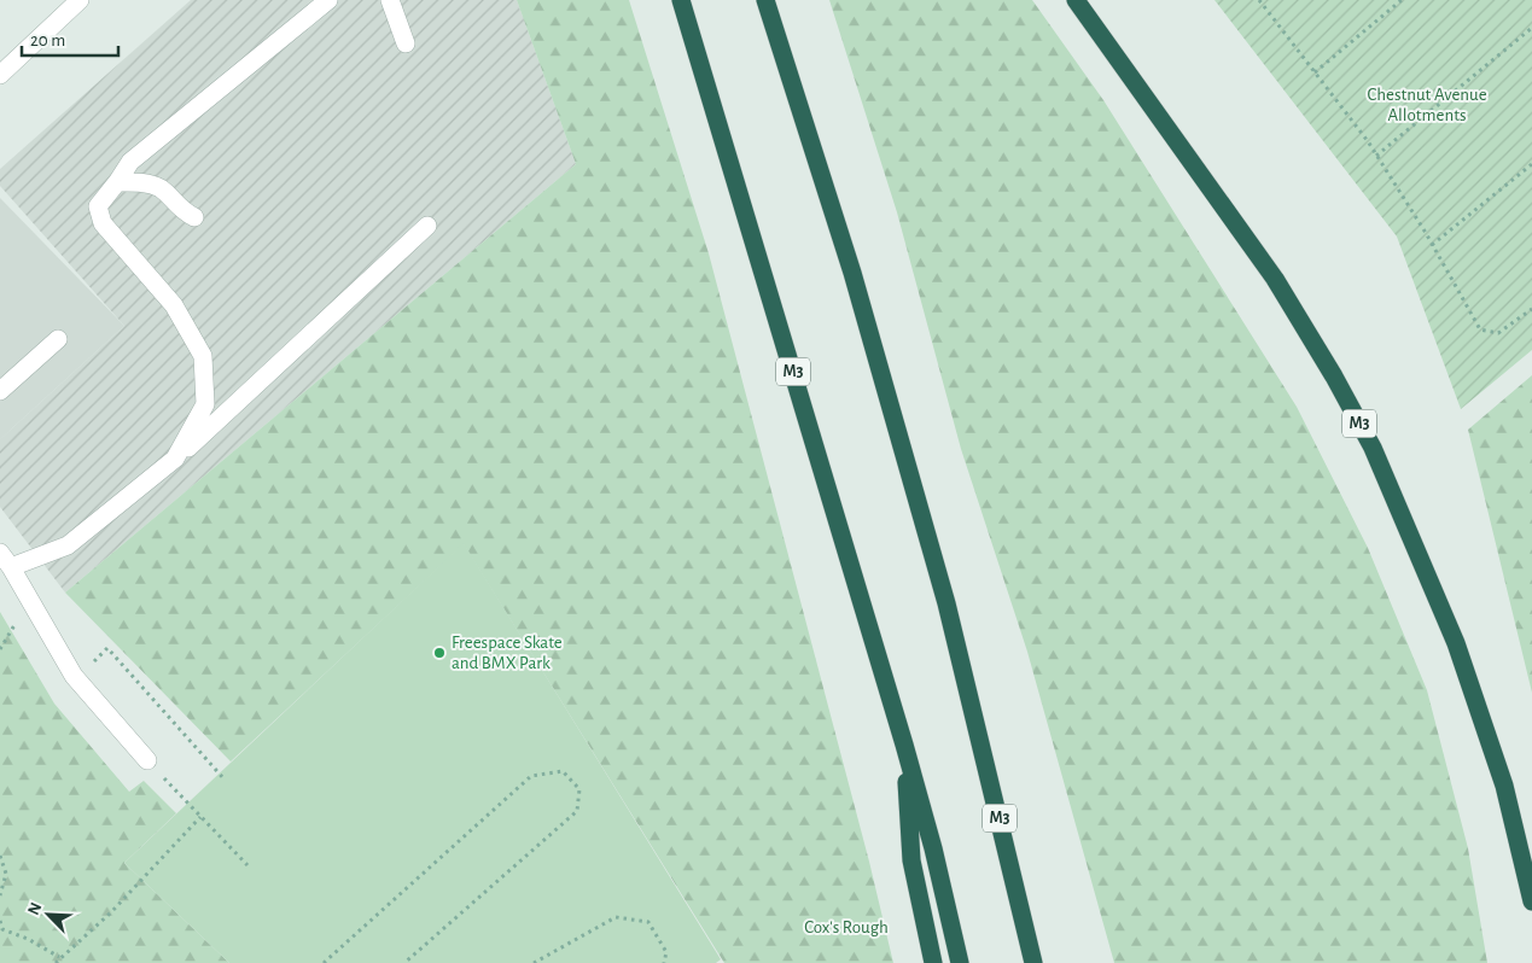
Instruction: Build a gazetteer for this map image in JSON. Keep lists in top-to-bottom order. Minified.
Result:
{"streets":{"highway":["M3"]},"parks":["Chestnut Avenue Allotments","Cox's Rough"],"places":["Freespace Skate and BMX Park"],"scale_bar":"20 m","north":"top left"}
